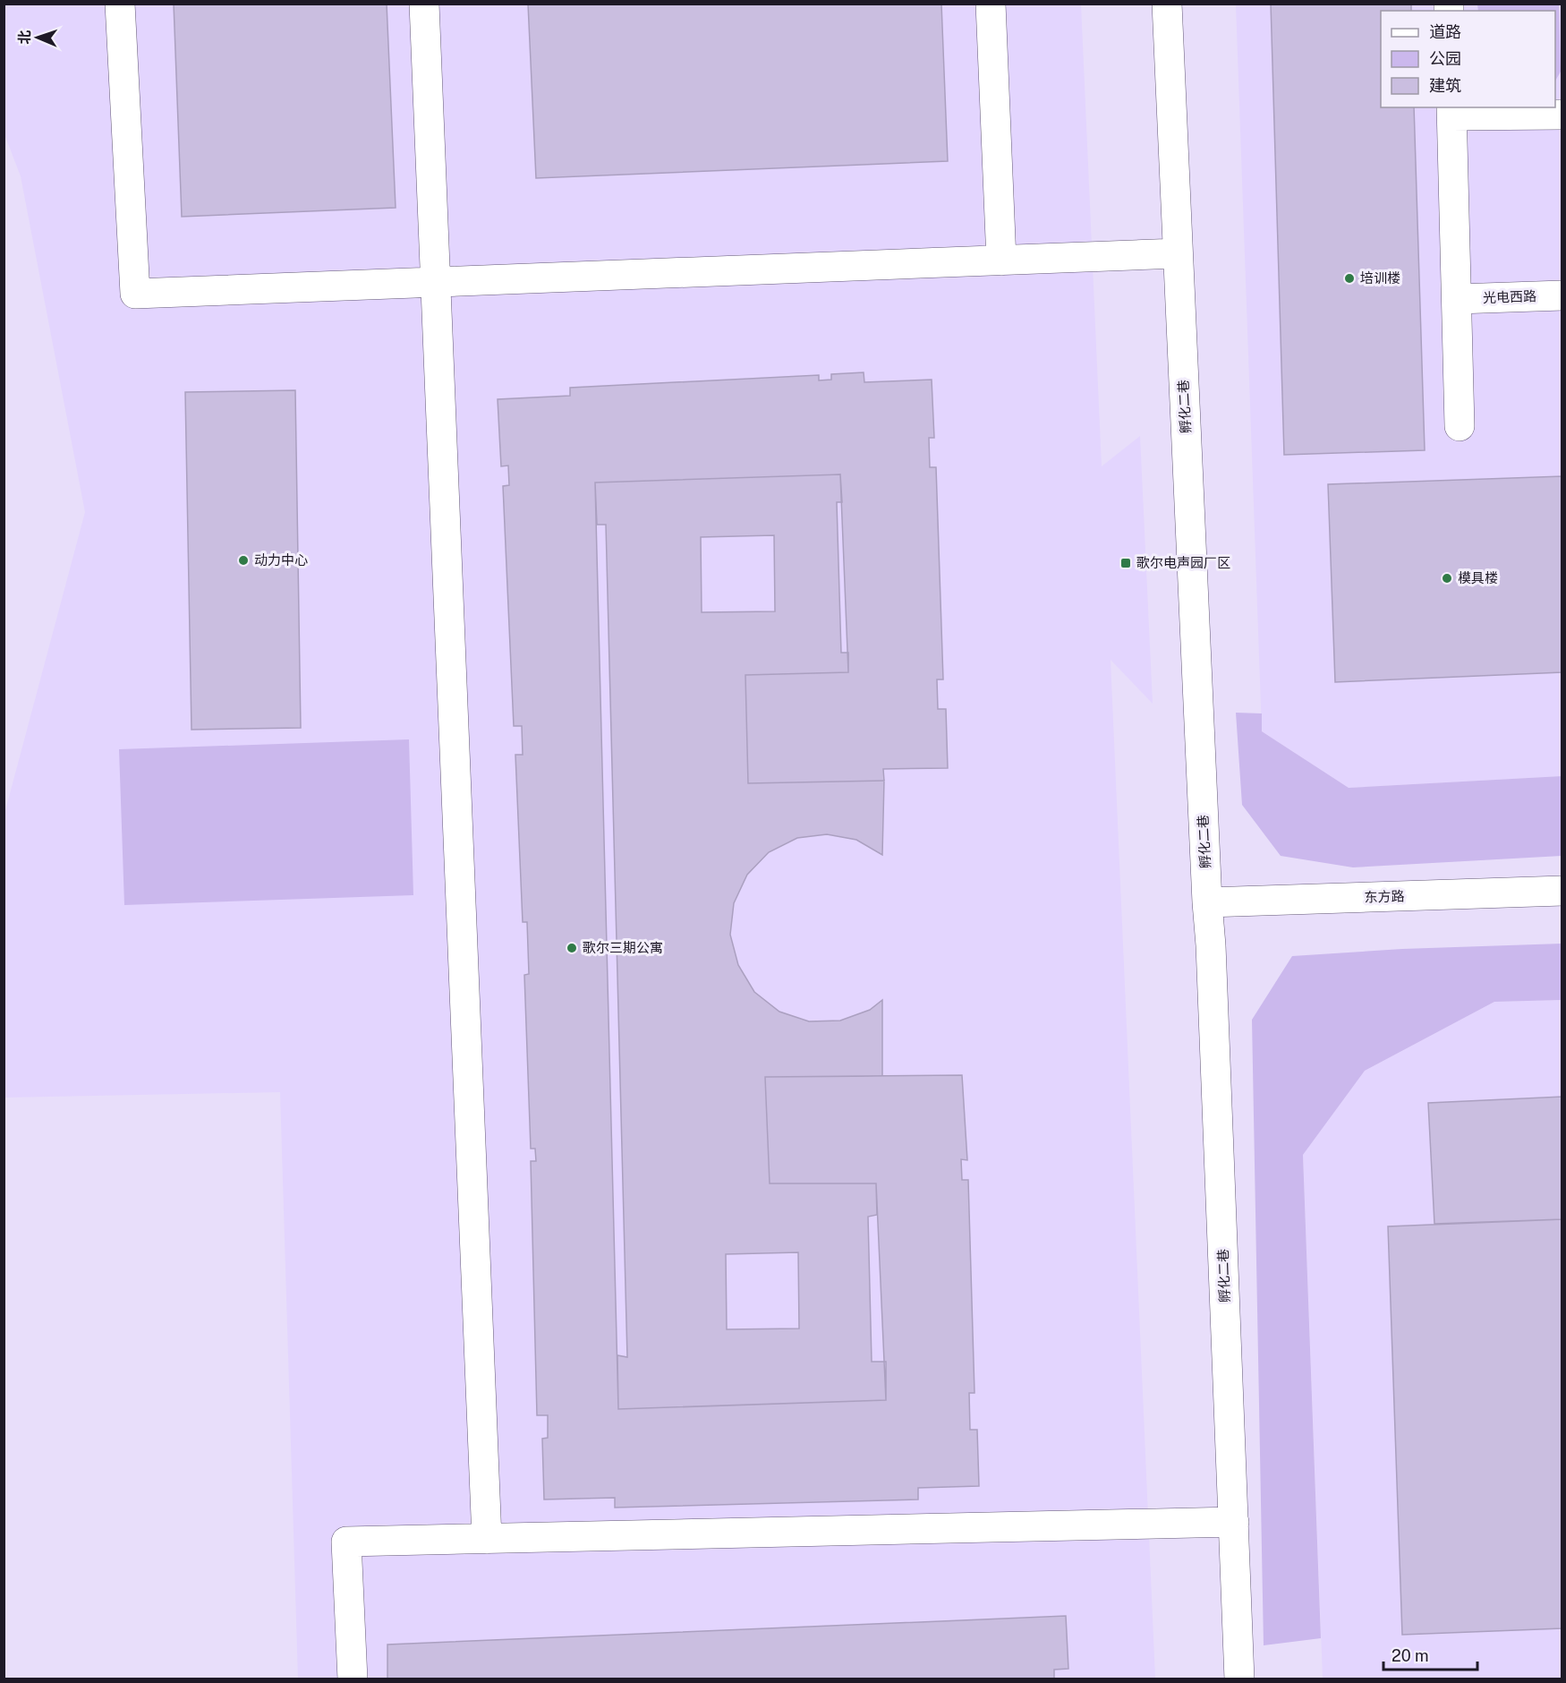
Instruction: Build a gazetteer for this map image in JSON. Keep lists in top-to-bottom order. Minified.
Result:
{"streets":{"street":["光电西路","孵化二巷","东方路"]},"crossings":[["孵化二巷","东方路"]],"places":{"other":["培训楼","动力中心","模具楼","歌尔三期公寓"],"transit":["歌尔电声园厂区"]},"legend":["道路","公园","建筑"],"scale_bar":"20 m","north":"left"}
